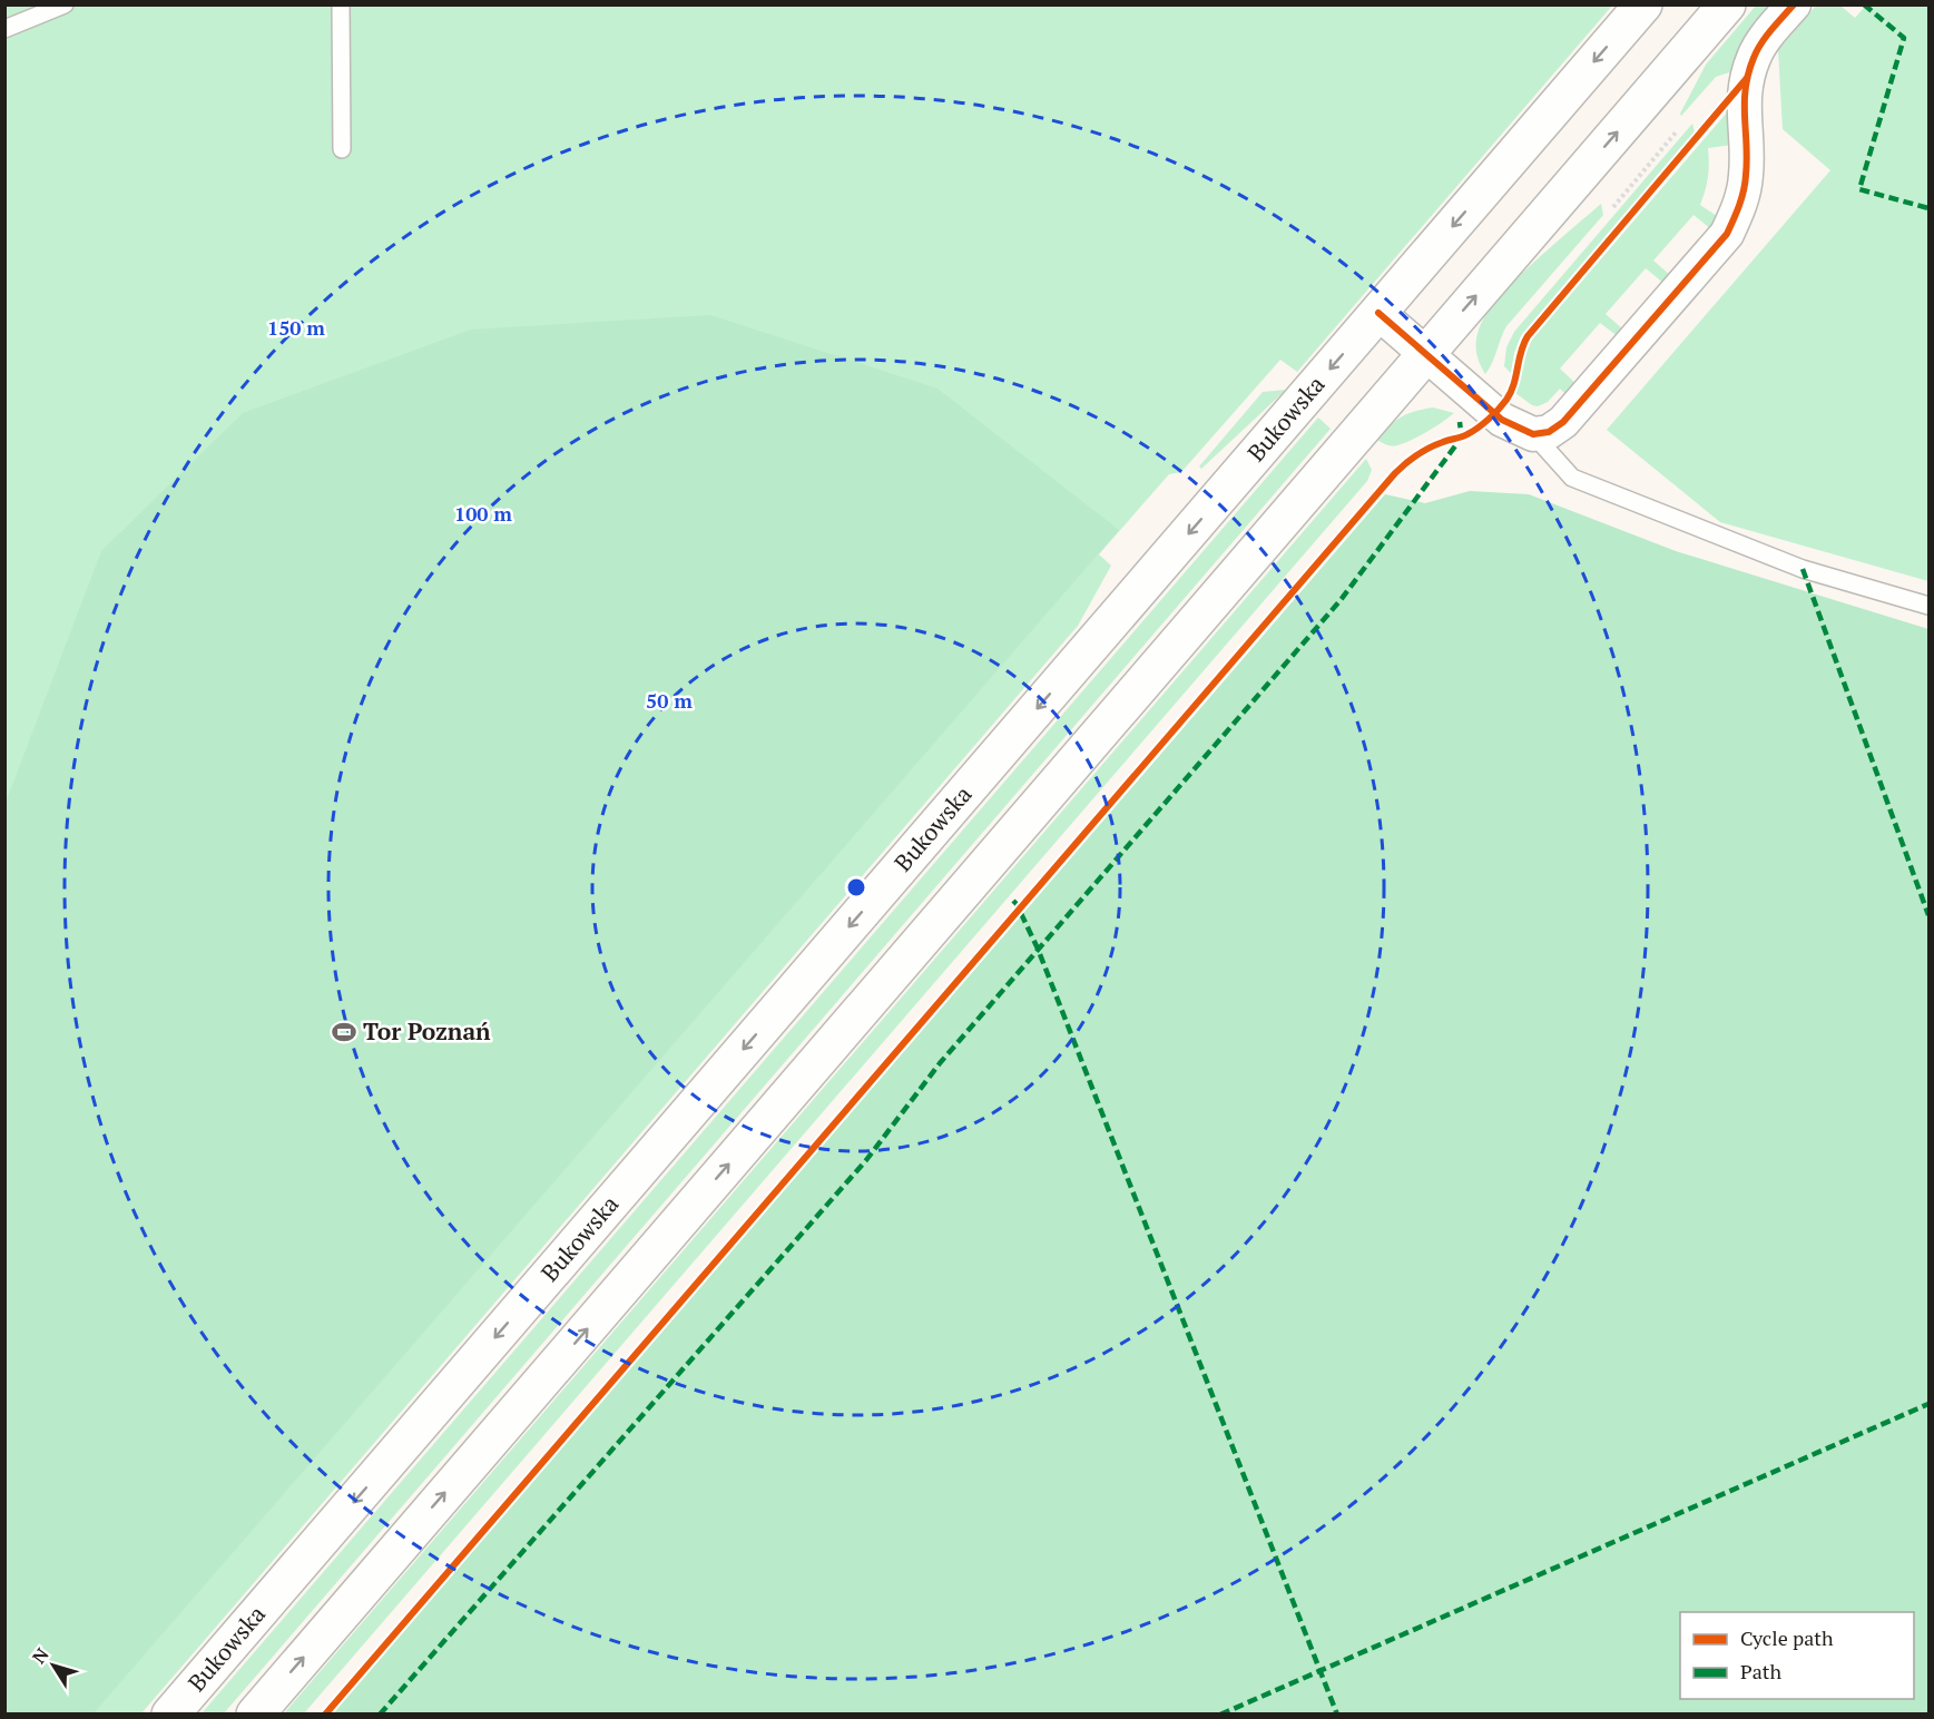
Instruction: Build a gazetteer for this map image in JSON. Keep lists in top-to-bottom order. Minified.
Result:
{"streets":{"main road":["Bukowska"]},"places":{"sports":["Tor Poznań"]},"legend":["Cycle path","Path"],"north":"top left","rings":["150 m","100 m","50 m"]}
